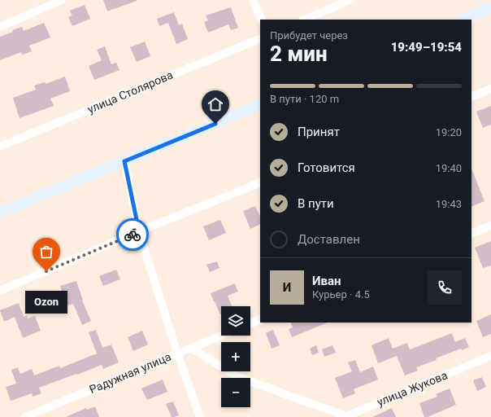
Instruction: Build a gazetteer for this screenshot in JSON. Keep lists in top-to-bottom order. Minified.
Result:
{"streets":{"street":["улица Столярова","Радужная улица","улица Жукова"]},"crossings":[["Радужная улица","улица Жукова"]],"places":["Ozon"],"page":{"heading":["2 мин","Прибудет через","19:49–19:54"],"panel":["Иван","Курьер · 4.5"],"bar":"В пути · 120 m","list":[["Принят","19:20"],["Готовится","19:40"],["В пути","19:43"],"Доставлен"],"round":"И","bubble":"Ozon","map_buttons":["+","−"]}}
